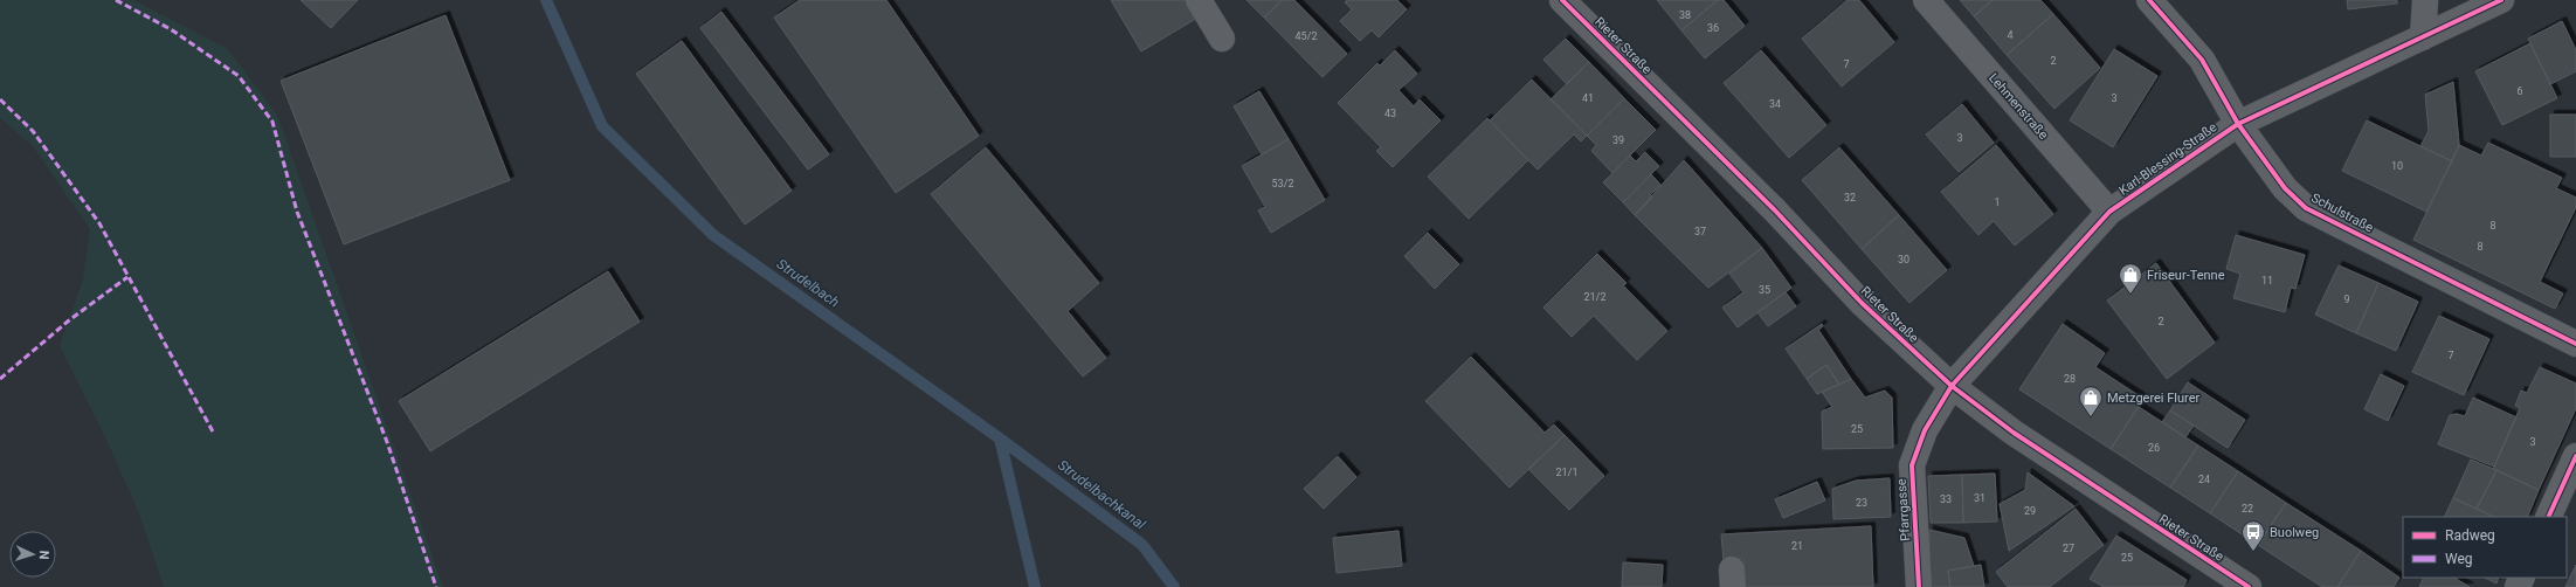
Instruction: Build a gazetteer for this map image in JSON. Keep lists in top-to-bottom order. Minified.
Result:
{"streets":{"street":["Rieter Straße","Lehmenstraße","Karl-Blessing-Straße","Schulstraße","Pfarrgasse"]},"crossings":[["Rieter Straße","Karl-Blessing-Straße"],["Rieter Straße","Pfarrgasse"],["Lehmenstraße","Karl-Blessing-Straße"],["Karl-Blessing-Straße","Schulstraße"],["Karl-Blessing-Straße","Pfarrgasse"]],"water":["Strudelbach","Strudelbachkanal"],"places":{"shop":["Friseur-Tenne","Metzgerei Flurer"],"bus stop":["Buolweg"]},"house_numbers":["38","36","4","45/2","2","7","6","41","3","34","43","3","39","10","53/2","32","1","8","37","8","30","11","35","21/2","9","2","7","28","25","3","26","21/1","24","31","33","23","22","29","21","27","25"],"legend":["Radweg","Weg"],"north":"right"}
